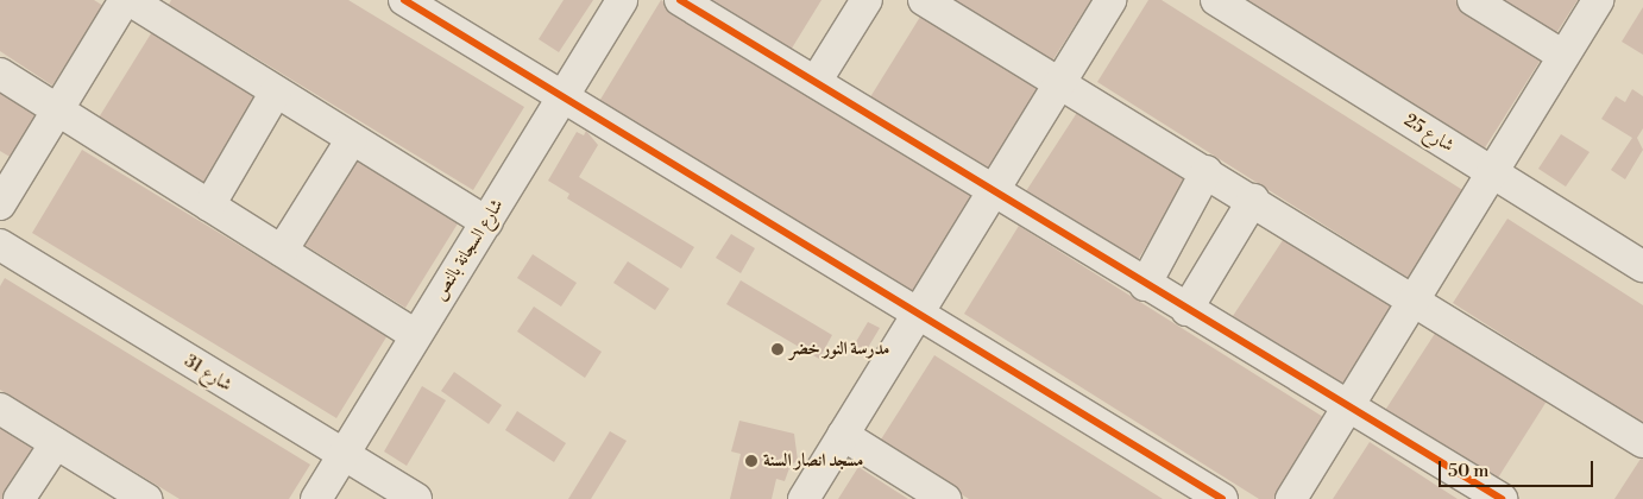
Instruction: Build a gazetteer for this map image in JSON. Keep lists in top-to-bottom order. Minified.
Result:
{"streets":{"street":["شارع 25","شارع السجانة بالنص","شارع 31"]},"crossings":[["شارع السجانة بالنص","شارع 31"]],"places":["مدرسة النور خضر","مسجد انصار السنة"],"scale_bar":"50 m"}
